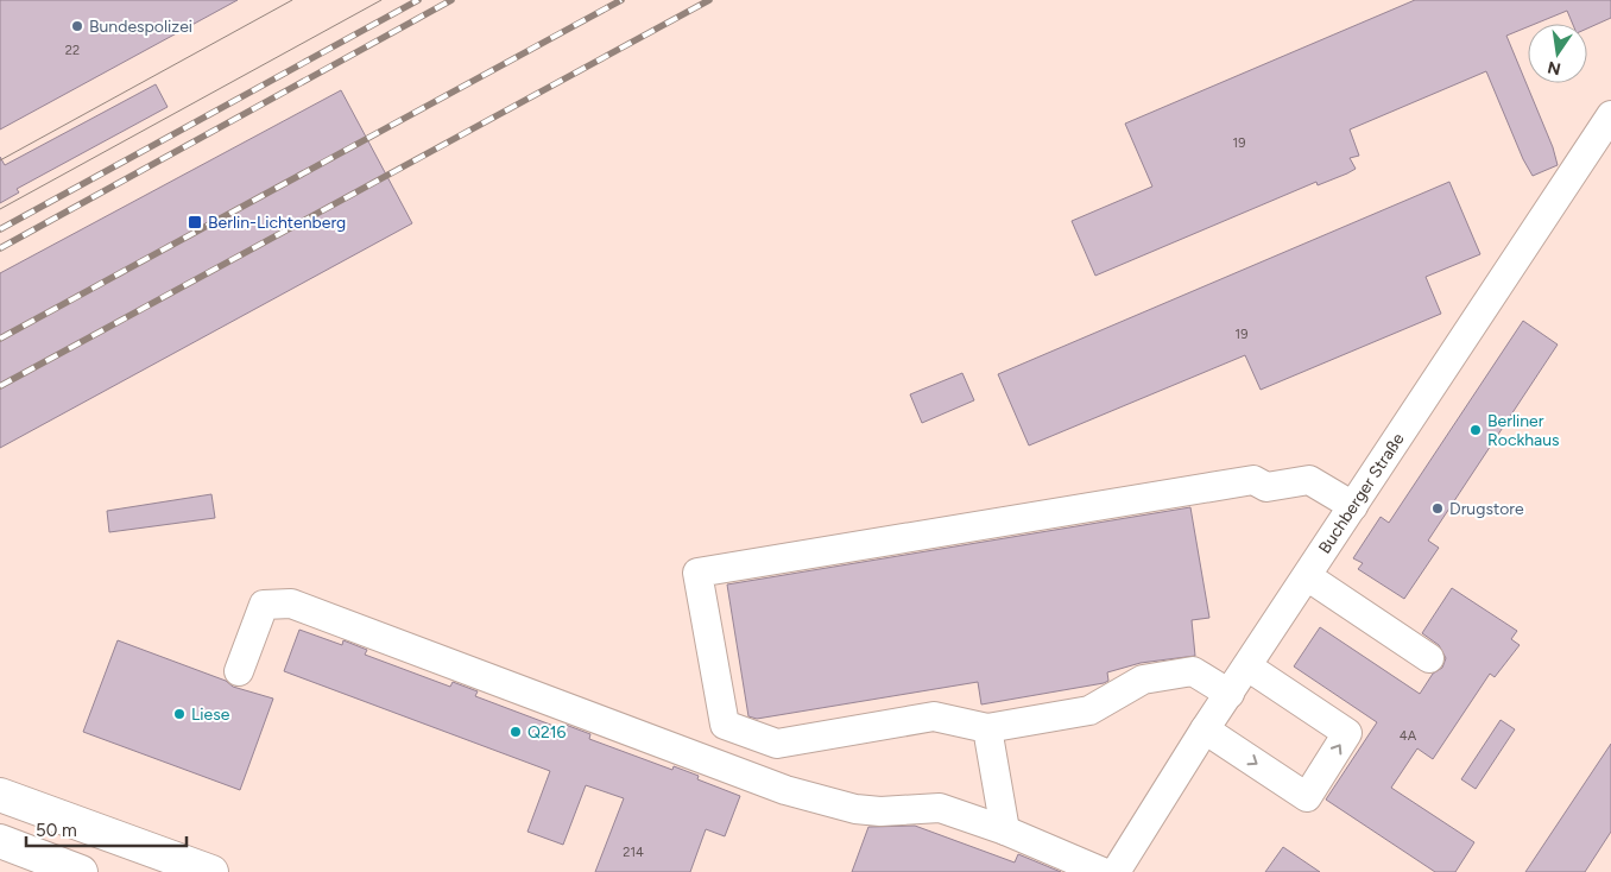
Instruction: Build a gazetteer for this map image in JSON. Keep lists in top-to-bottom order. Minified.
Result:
{"streets":{"street":["Buchberger Straße"]},"places":{"other":["Bundespolizei","Berliner Rockhaus","Drugstore","Liese","Q216"],"transit":["Berlin-Lichtenberg"]},"house_numbers":["22","19","19","4A","214"],"scale_bar":"50 m","north":"bottom"}
